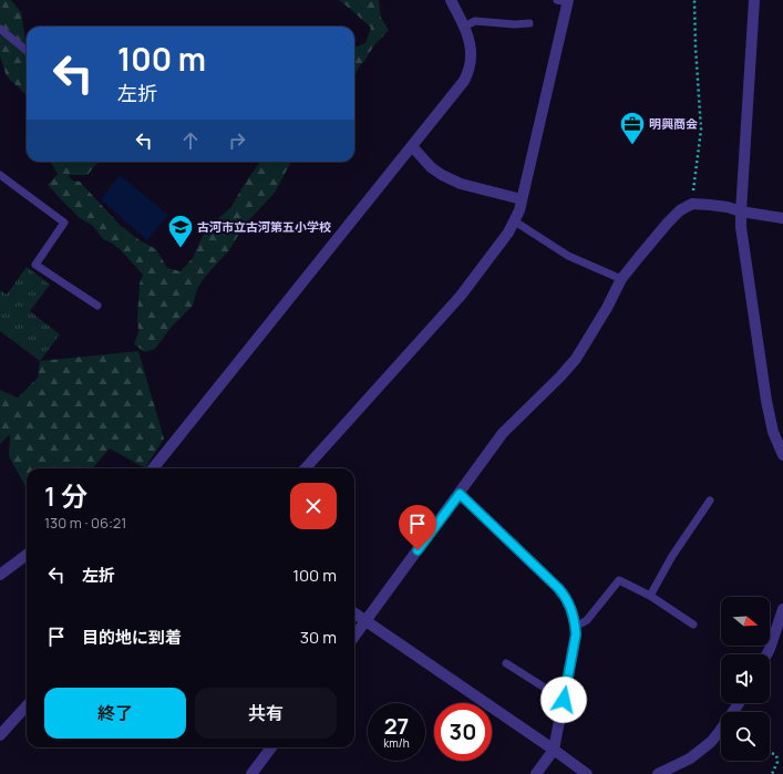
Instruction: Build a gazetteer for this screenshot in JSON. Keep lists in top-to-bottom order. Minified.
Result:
{"places":{"office":["明興商会"],"school or university":["古河市立古河第五小学校"]},"north":"right","page":{"turn":["100 m","左折"],"heading":["1 分","130 m · 06:21"],"list":[{"name":"左折","value":"100 m"},{"name":"目的地に到着","value":"30 m"}],"buttons":["終了","共有"],"speed":"27 km/h","limit":"30"}}
